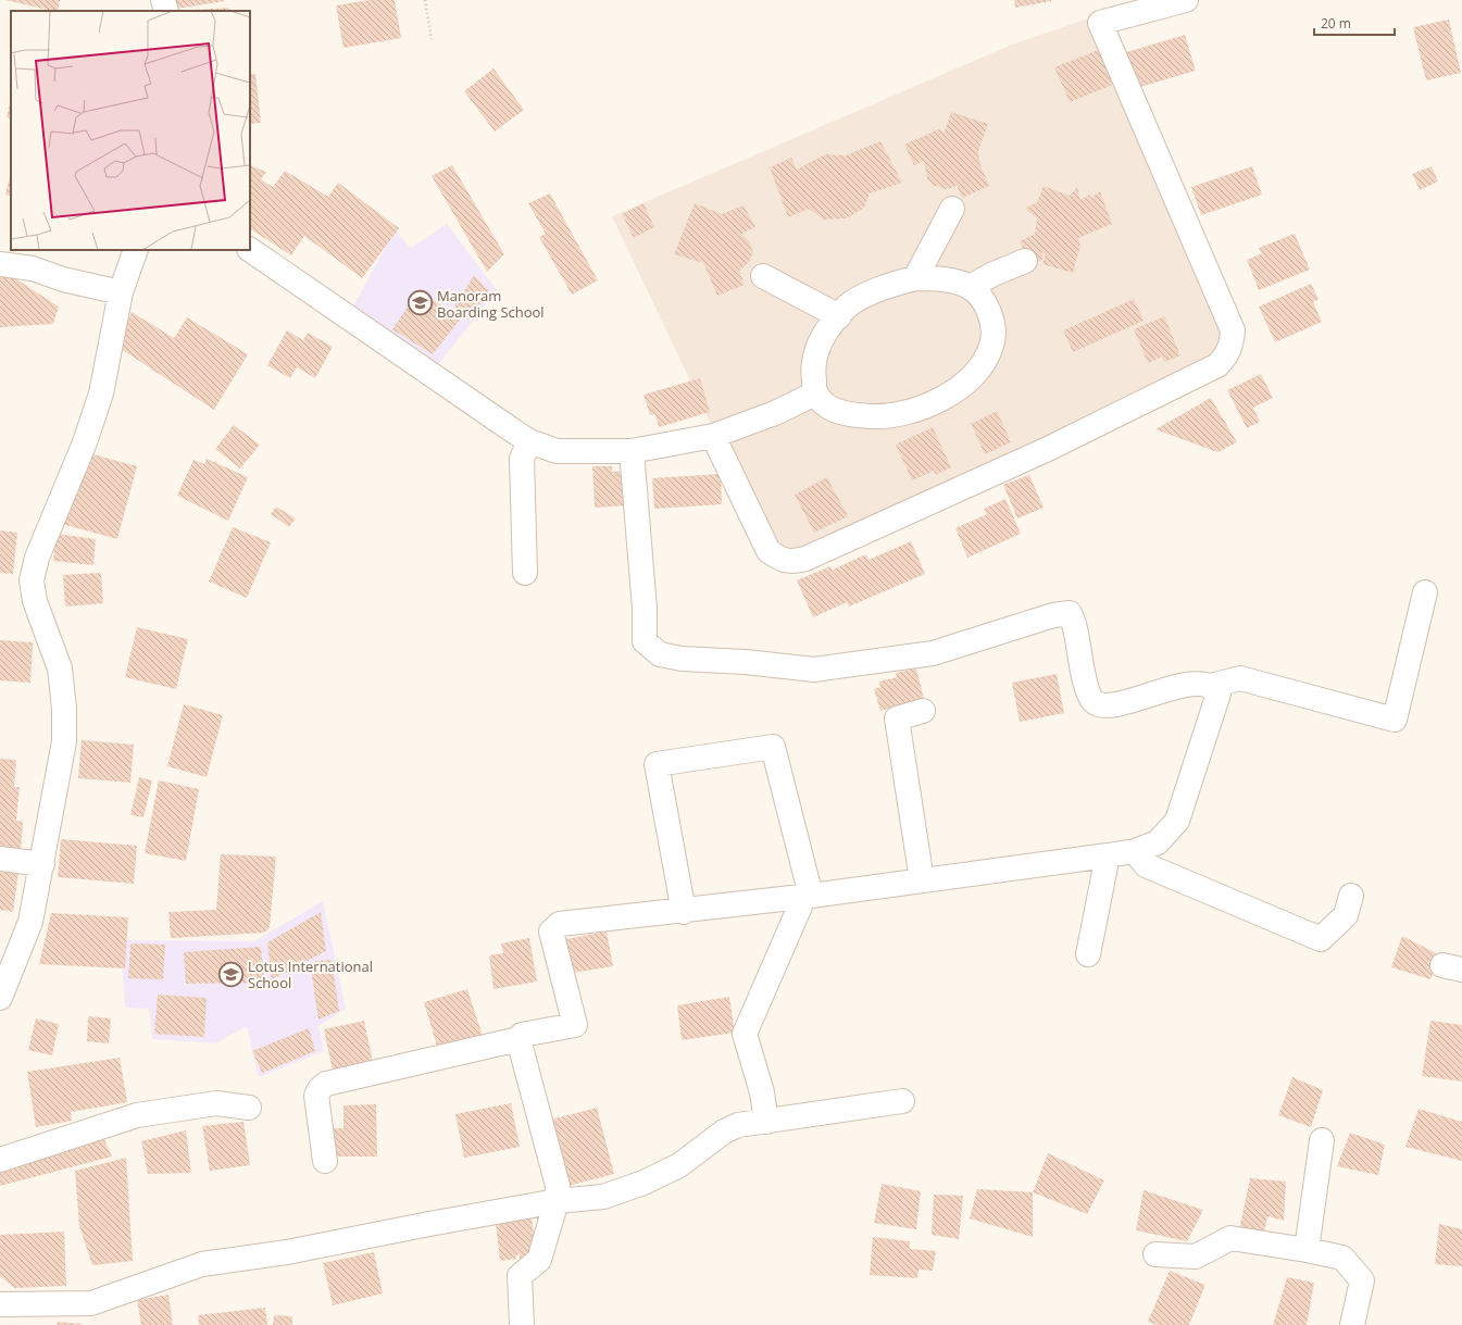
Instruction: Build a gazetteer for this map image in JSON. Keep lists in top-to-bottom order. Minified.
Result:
{"places":{"school or university":["Manoram Boarding School","Lotus International School"]},"scale_bar":"20 m"}
